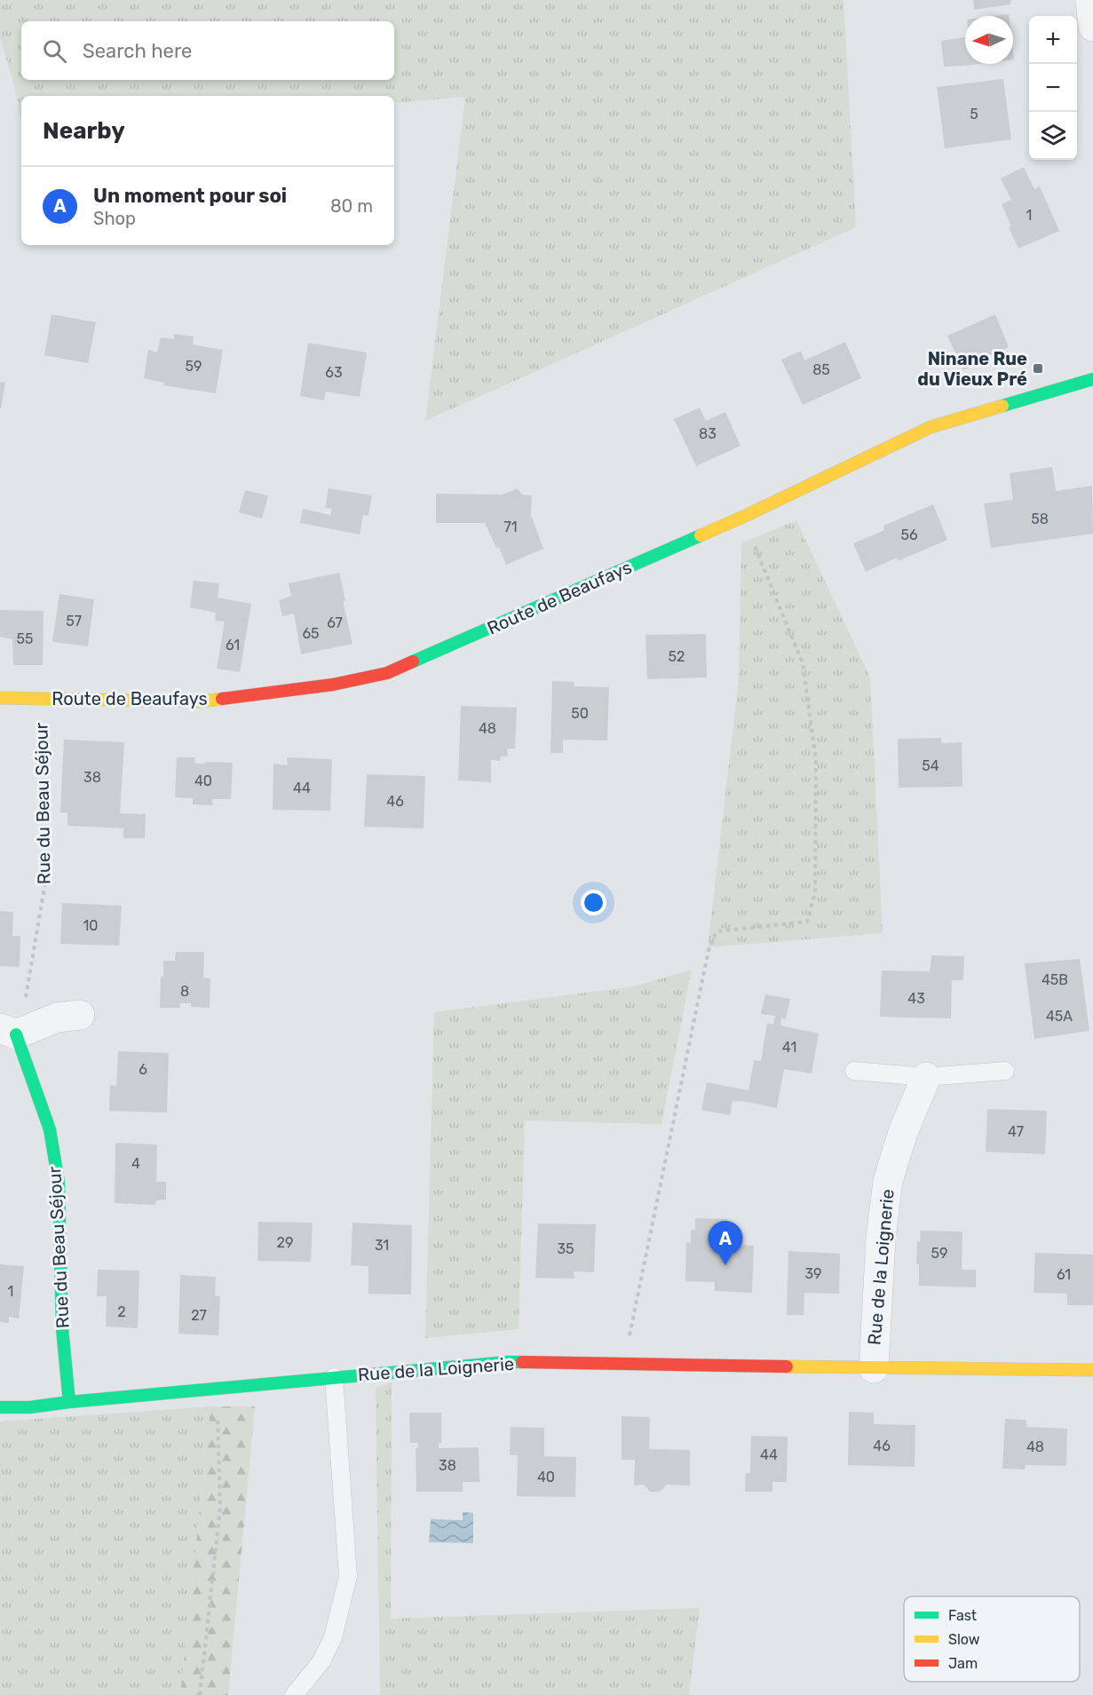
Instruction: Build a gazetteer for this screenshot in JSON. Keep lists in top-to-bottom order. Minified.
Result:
{"streets":{"street":["Route de Beaufays","Rue du Beau Séjour","Rue de la Loignerie"]},"crossings":[["Route de Beaufays","Rue du Beau Séjour"],["Rue du Beau Séjour","Rue de la Loignerie"]],"places":{"transit":["Ninane Rue du Vieux Pré"]},"house_numbers":["5","1","59","85","63","83","58","71","56","57","67","65","55","61","52","50","48","54","38","40","44","46","10","45B","8","43","45A","41","6","47","4","29","31","35","59","39","61","1","2","27","46","48","44","38","40"],"legend":["Fast","Slow","Jam"],"north":"left","page":{"map_buttons":["+","−"],"search":"Search here","heading":"Nearby","list":[{"mark":"A","name":"Un moment pour soi","note":"Shop","value":"80 m"}],"pins":"A"}}
